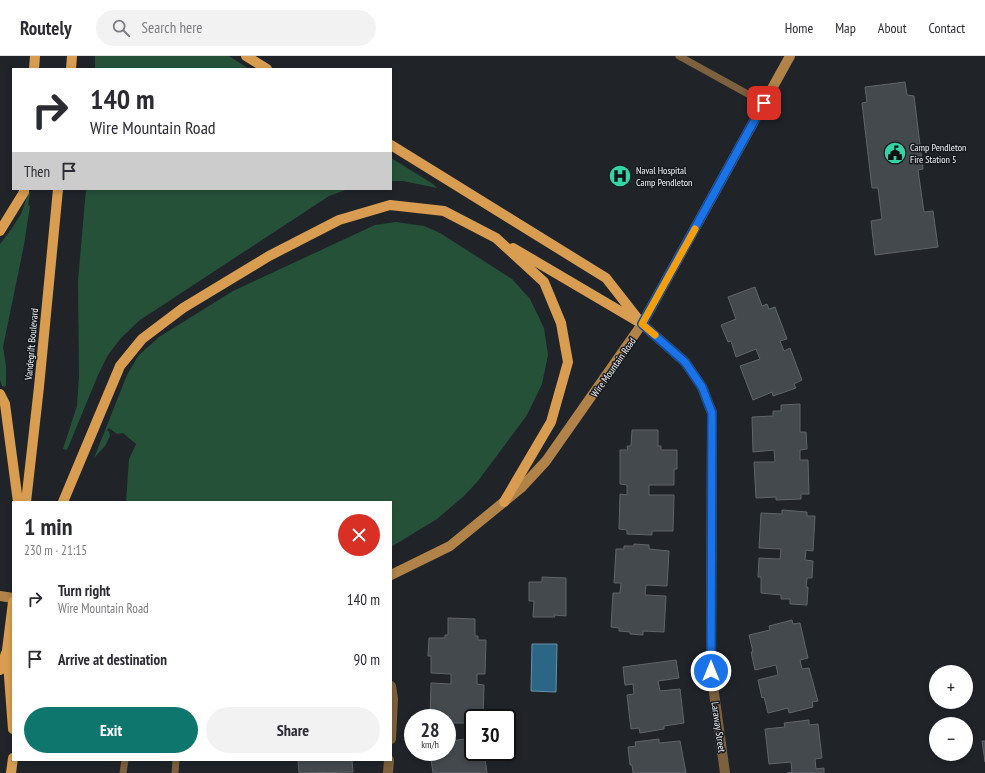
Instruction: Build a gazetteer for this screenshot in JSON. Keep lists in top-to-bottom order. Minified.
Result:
{"streets":{"main road":["Vandegrift Boulevard","Wire Mountain Road"],"street":["Laraway Street"]},"crossings":[["Wire Mountain Road","Laraway Street"]],"places":{"public building":["Camp Pendleton Fire Station 5"],"hospital":["Naval Hospital Camp Pendleton"]},"page":{"header":"Routely","search":"Search here","nav":["Home","Map","About","Contact"],"turn":["140 m","Wire Mountain Road"],"then":"Then","heading":["1 min","230 m · 21:15"],"list":[{"name":"Turn right","note":"Wire Mountain Road","value":"140 m"},{"name":"Arrive at destination","value":"90 m"}],"map_buttons":["+","−"],"buttons":["Exit","Share"],"speed":"28 km/h","limit":"30"}}
